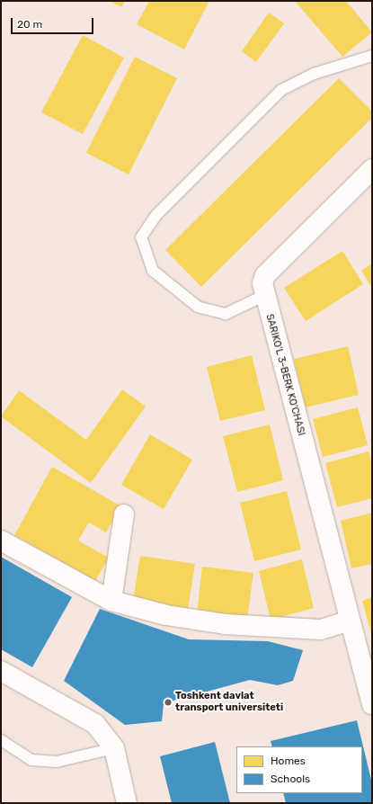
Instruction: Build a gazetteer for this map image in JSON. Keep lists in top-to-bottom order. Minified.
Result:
{"streets":{"street":["SARIKO'L 3-BERK KO'CHASI"]},"places":["Toshkent davlat transport universiteti"],"legend":["Homes","Schools"],"scale_bar":"20 m"}
